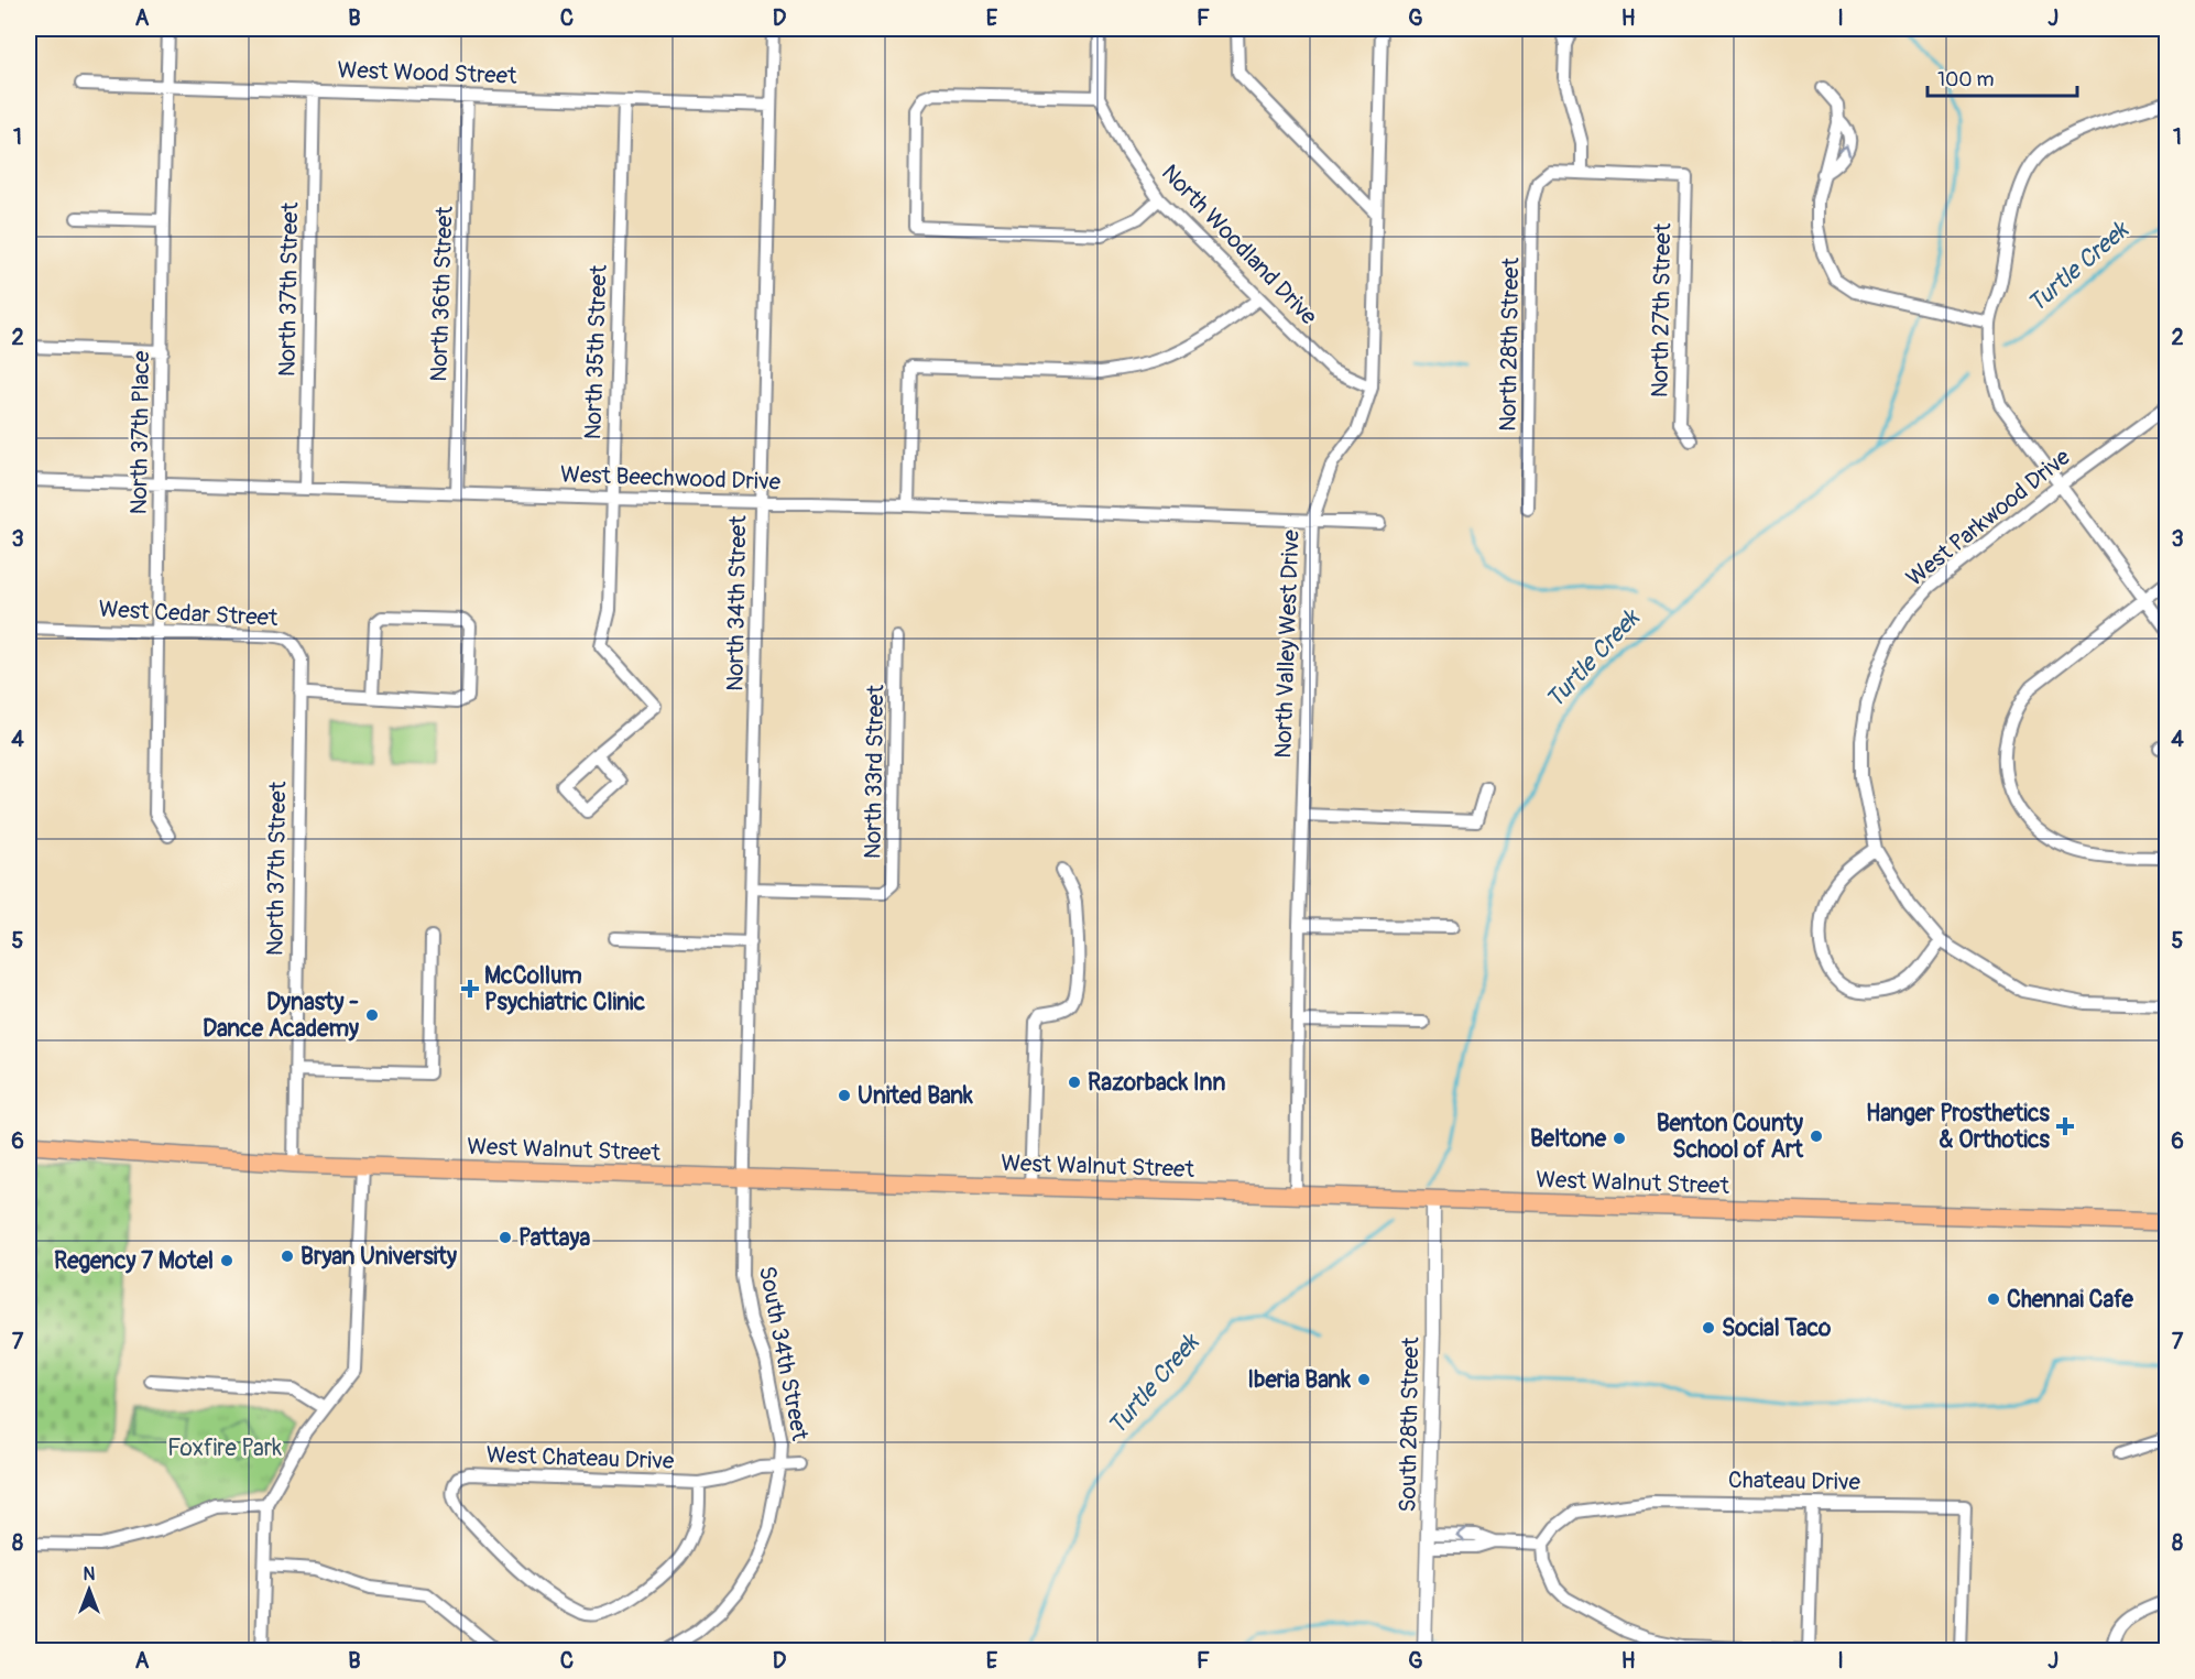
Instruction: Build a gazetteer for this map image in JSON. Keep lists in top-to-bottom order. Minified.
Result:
{"streets":{"main road":["West Walnut Street"],"street":["West Wood Street","North Woodland Drive","North 37th Street","North 36th Street","North 27th Street","North 28th Street","North 35th Street","North 37th Place","West Beechwood Drive","West Parkwood Drive","North 34th Street","West Cedar Street","North Valley West Drive","North 33rd Street","South 34th Street","South 28th Street","West Chateau Drive","Chateau Drive"]},"crossings":[["West Wood Street","North 37th Street"],["West Wood Street","North 36th Street"],["West Wood Street","North 35th Street"],["West Wood Street","North 37th Place"],["West Wood Street","North 34th Street"],["North Woodland Drive","North Valley West Drive"],["North 37th Street","West Beechwood Drive"],["North 37th Street","West Cedar Street"],["North 37th Street","West Walnut Street"],["North 36th Street","West Beechwood Drive"],["North 27th Street","North 28th Street"],["North 35th Street","West Beechwood Drive"],["North 37th Place","West Beechwood Drive"],["North 37th Place","West Cedar Street"],["West Beechwood Drive","North 34th Street"],["West Beechwood Drive","North Valley West Drive"],["North 34th Street","North 33rd Street"],["North 34th Street","West Walnut Street"],["North 34th Street","South 34th Street"],["North Valley West Drive","West Walnut Street"],["West Walnut Street","South 34th Street"],["West Walnut Street","South 28th Street"],["South 34th Street","West Chateau Drive"]],"water":["Turtle Creek"],"parks":["Foxfire Park"],"places":{"health":["McCollum Psychiatric Clinic","Hanger Prosthetics & Orthotics"],"other":["Dynasty - Dance Academy","Razorback Inn","United Bank","Benton County School of Art","Beltone","Pattaya","Bryan University","Regency 7 Motel","Chennai Cafe","Social Taco","Iberia Bank"]},"scale_bar":"100 m","north":"top","grid":{"columns":["A","B","C","D","E","F","G","H","I","J"],"rows":["1","2","3","4","5","6","7","8"]}}
